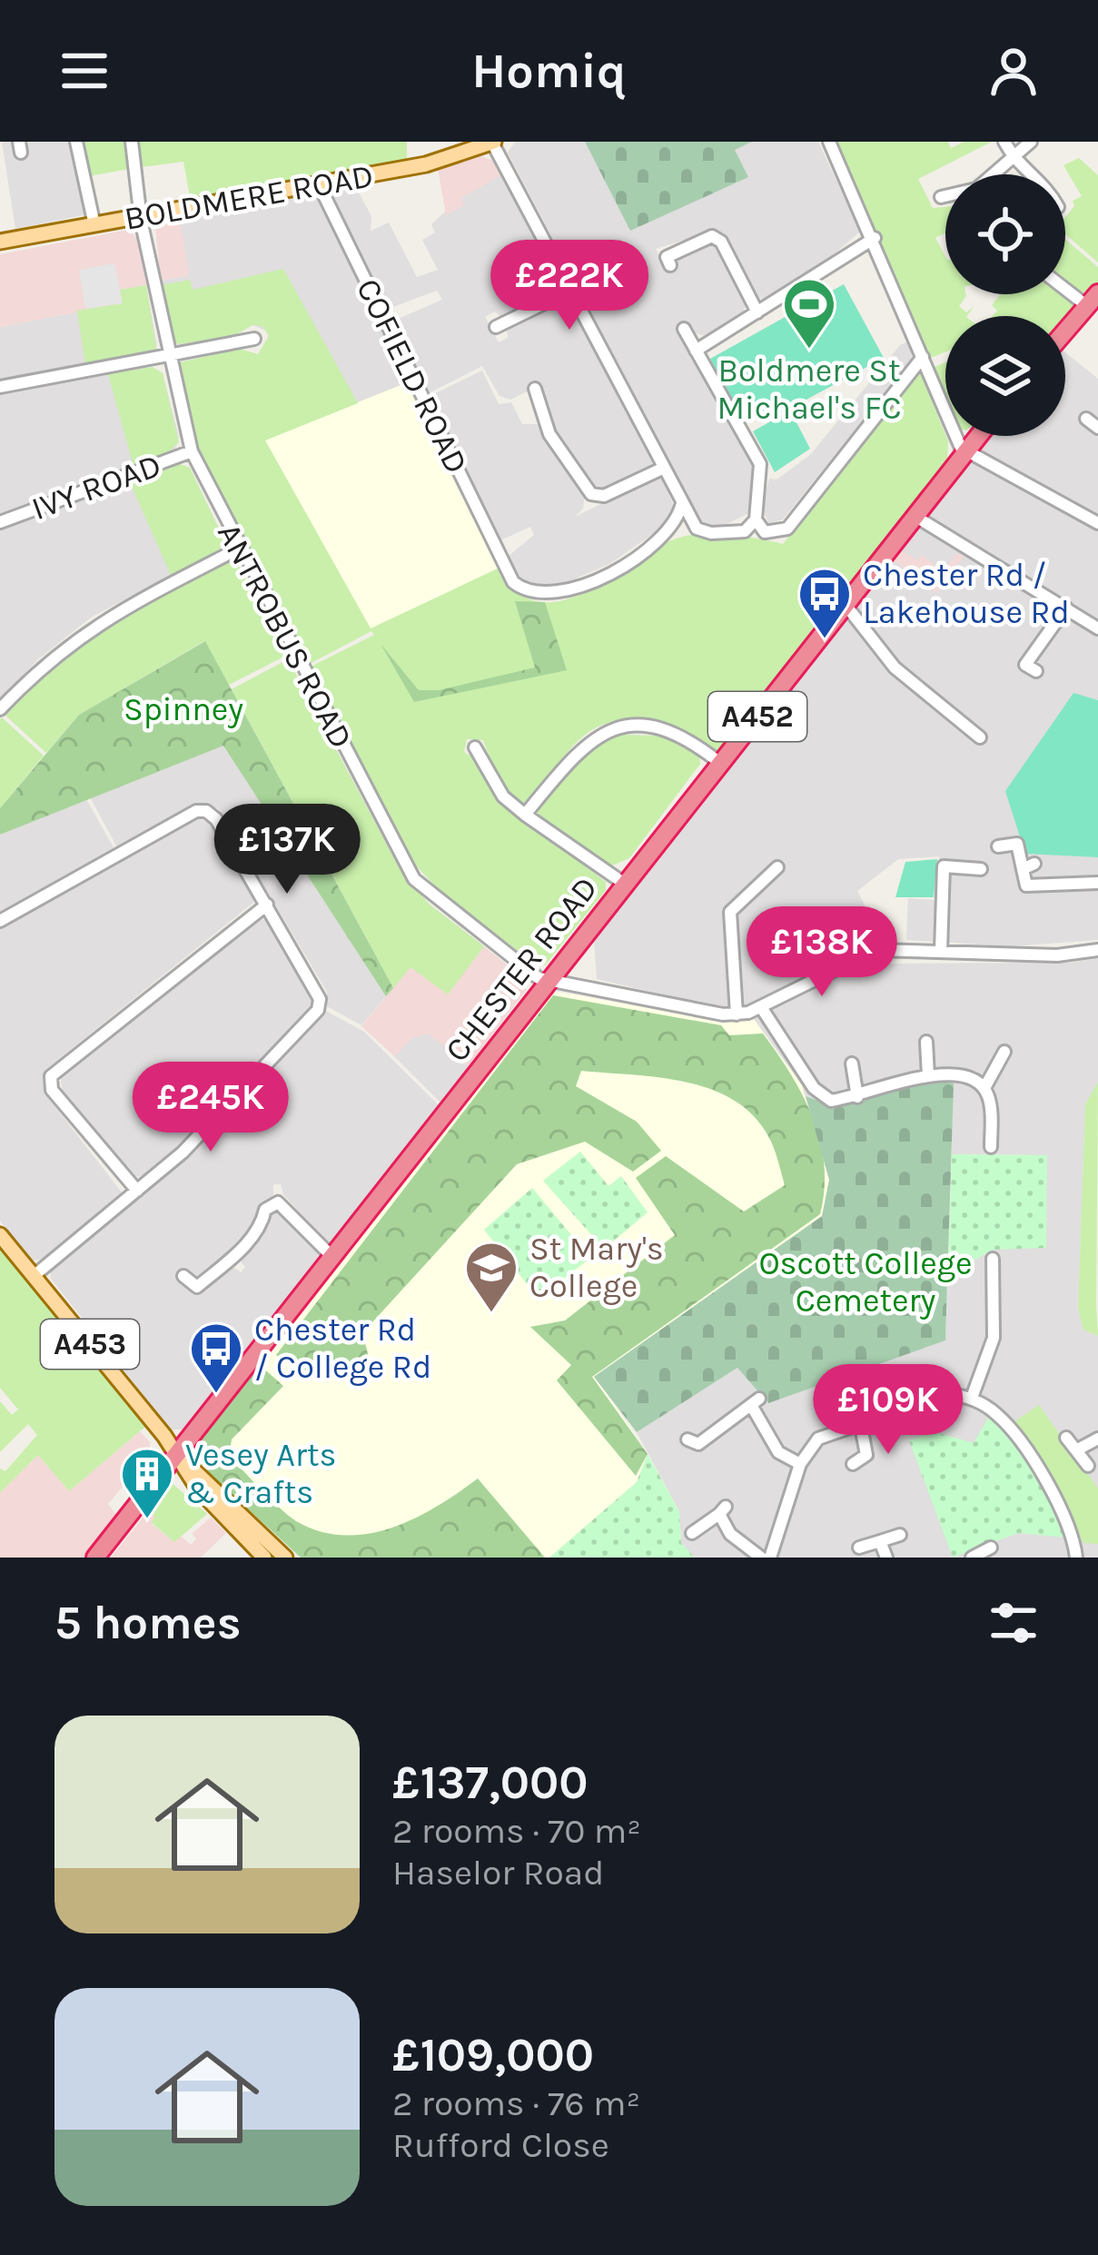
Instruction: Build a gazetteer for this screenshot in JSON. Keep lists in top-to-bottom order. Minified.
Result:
{"streets":{"highway":["A452","CHESTER ROAD"],"main road":["BOLDMERE ROAD","A453"],"street":["COFIELD ROAD","IVY ROAD","ANTROBUS ROAD"]},"crossings":[["BOLDMERE ROAD","COFIELD ROAD"],["BOLDMERE ROAD","ANTROBUS ROAD"],["IVY ROAD","ANTROBUS ROAD"],["ANTROBUS ROAD","CHESTER ROAD"],["CHESTER ROAD","A453"]],"parks":["Spinney","Oscott College Cemetery"],"places":{"sports":["Boldmere St Michael's FC"],"bus stop":["Chester Rd / Lakehouse Rd","Chester Rd / College Rd"],"school or university":["St Mary's College"],"building":["Vesey Arts & Crafts"]},"page":{"header":"Homiq","price":["£222K","£137K","£138K","£245K","£109K"],"heading":"5 homes","list":[{"name":"£137,000","note":"2 rooms · 70 m² · Haselor Road"},{"name":"£109,000","note":"2 rooms · 76 m² · Rufford Close"}]}}
